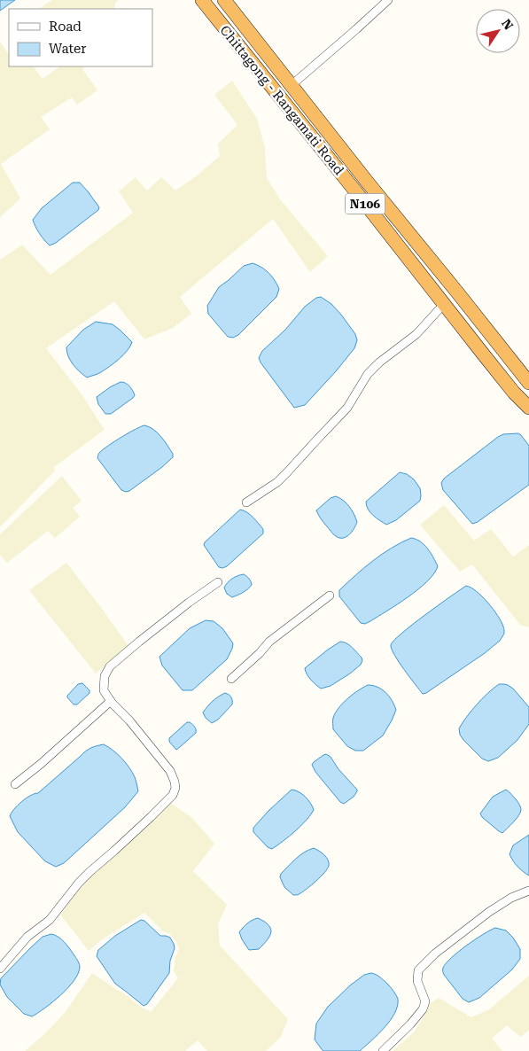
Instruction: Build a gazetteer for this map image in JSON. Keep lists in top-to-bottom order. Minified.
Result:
{"streets":{"highway":["Chittagong - Rangamati Road","N106"]},"legend":["Road","Water"],"north":"top right"}
